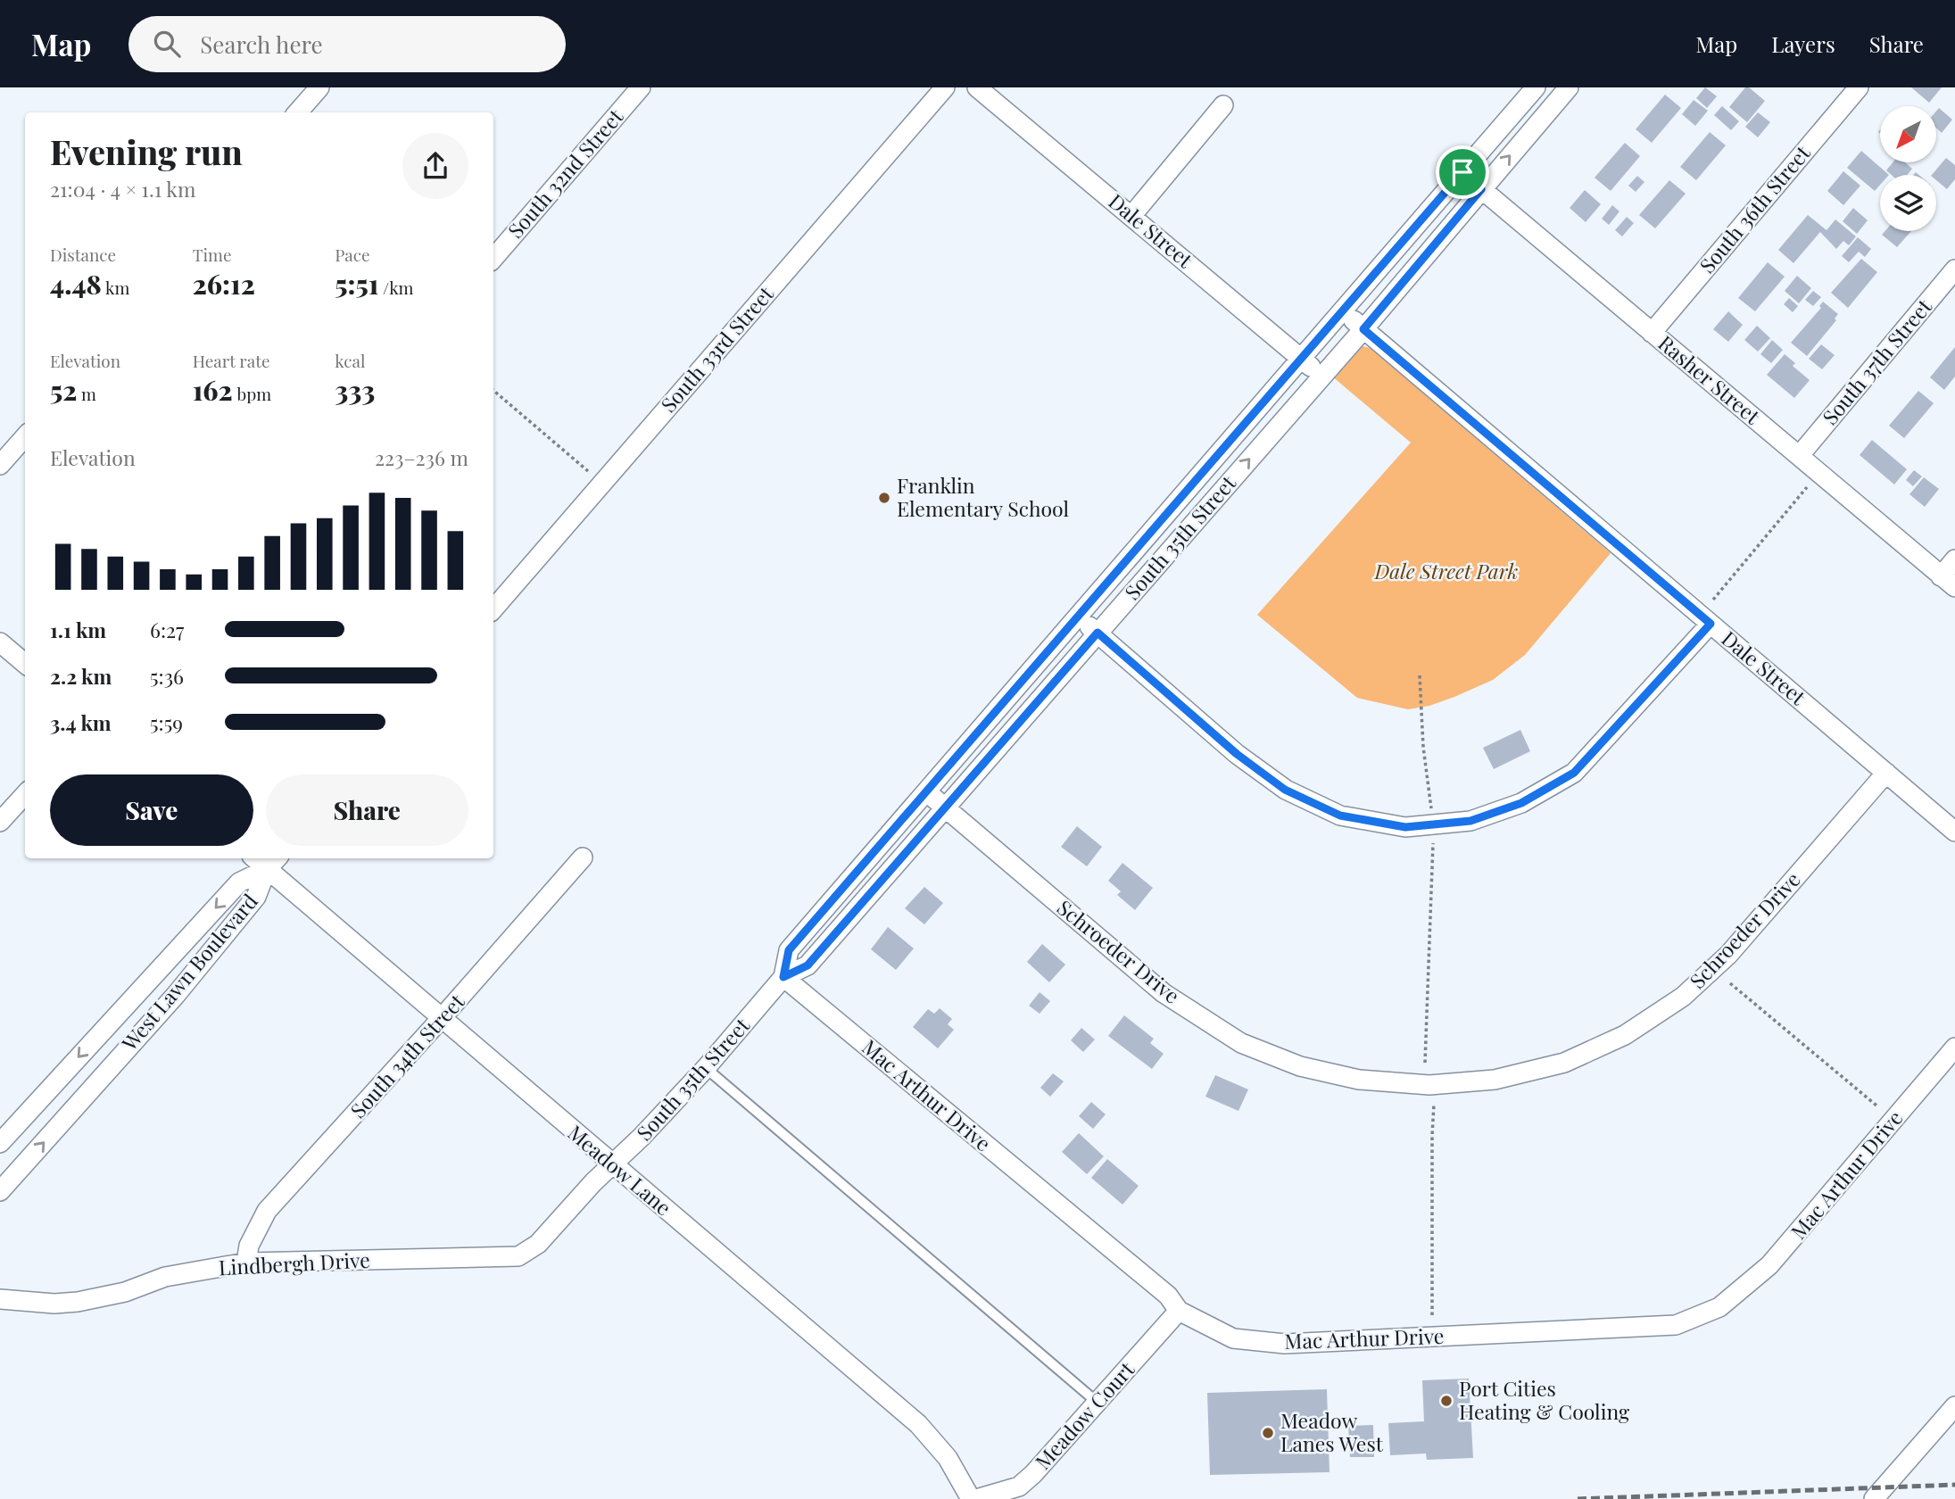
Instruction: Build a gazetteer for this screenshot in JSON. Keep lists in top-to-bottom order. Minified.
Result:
{"streets":{"street":["South 32nd Street","South 36th Street","Dale Street","South 33rd Street","South 37th Street","Rasher Street","South 35th Street","Schroeder Drive","West Lawn Boulevard","South 34th Street","Mac Arthur Drive","Meadow Lane","Lindbergh Drive","Meadow Court"]},"crossings":[["South 36th Street","Rasher Street"],["Dale Street","South 35th Street"],["Dale Street","Schroeder Drive"],["South 37th Street","Rasher Street"],["Rasher Street","South 35th Street"],["South 35th Street","Schroeder Drive"],["South 35th Street","Mac Arthur Drive"],["South 35th Street","Meadow Lane"],["South 35th Street","Lindbergh Drive"],["West Lawn Boulevard","Meadow Lane"],["South 34th Street","Meadow Lane"],["South 34th Street","Lindbergh Drive"],["Mac Arthur Drive","Meadow Court"]],"parks":["Dale Street Park"],"places":["Franklin Elementary School","Port Cities Heating & Cooling","Meadow Lanes West"],"north":"bottom left","page":{"header":"Map","search":"Search here","nav":["Map","Layers","Share"],"heading":["Evening run","21:04 · 4 × 1.1 km"],"stats":[["Distance","4.48 km"],["Time","26:12"],["Pace","5:51 /km"],["Elevation","52 m"],["Heart rate","162 bpm"],["kcal","333"]],"chart":["Elevation","223–236 m"],"list":[{"name":"1.1 km","note":"6:27"},{"name":"2.2 km","note":"5:36"},{"name":"3.4 km","note":"5:59"}],"buttons":["Save","Share"]}}
